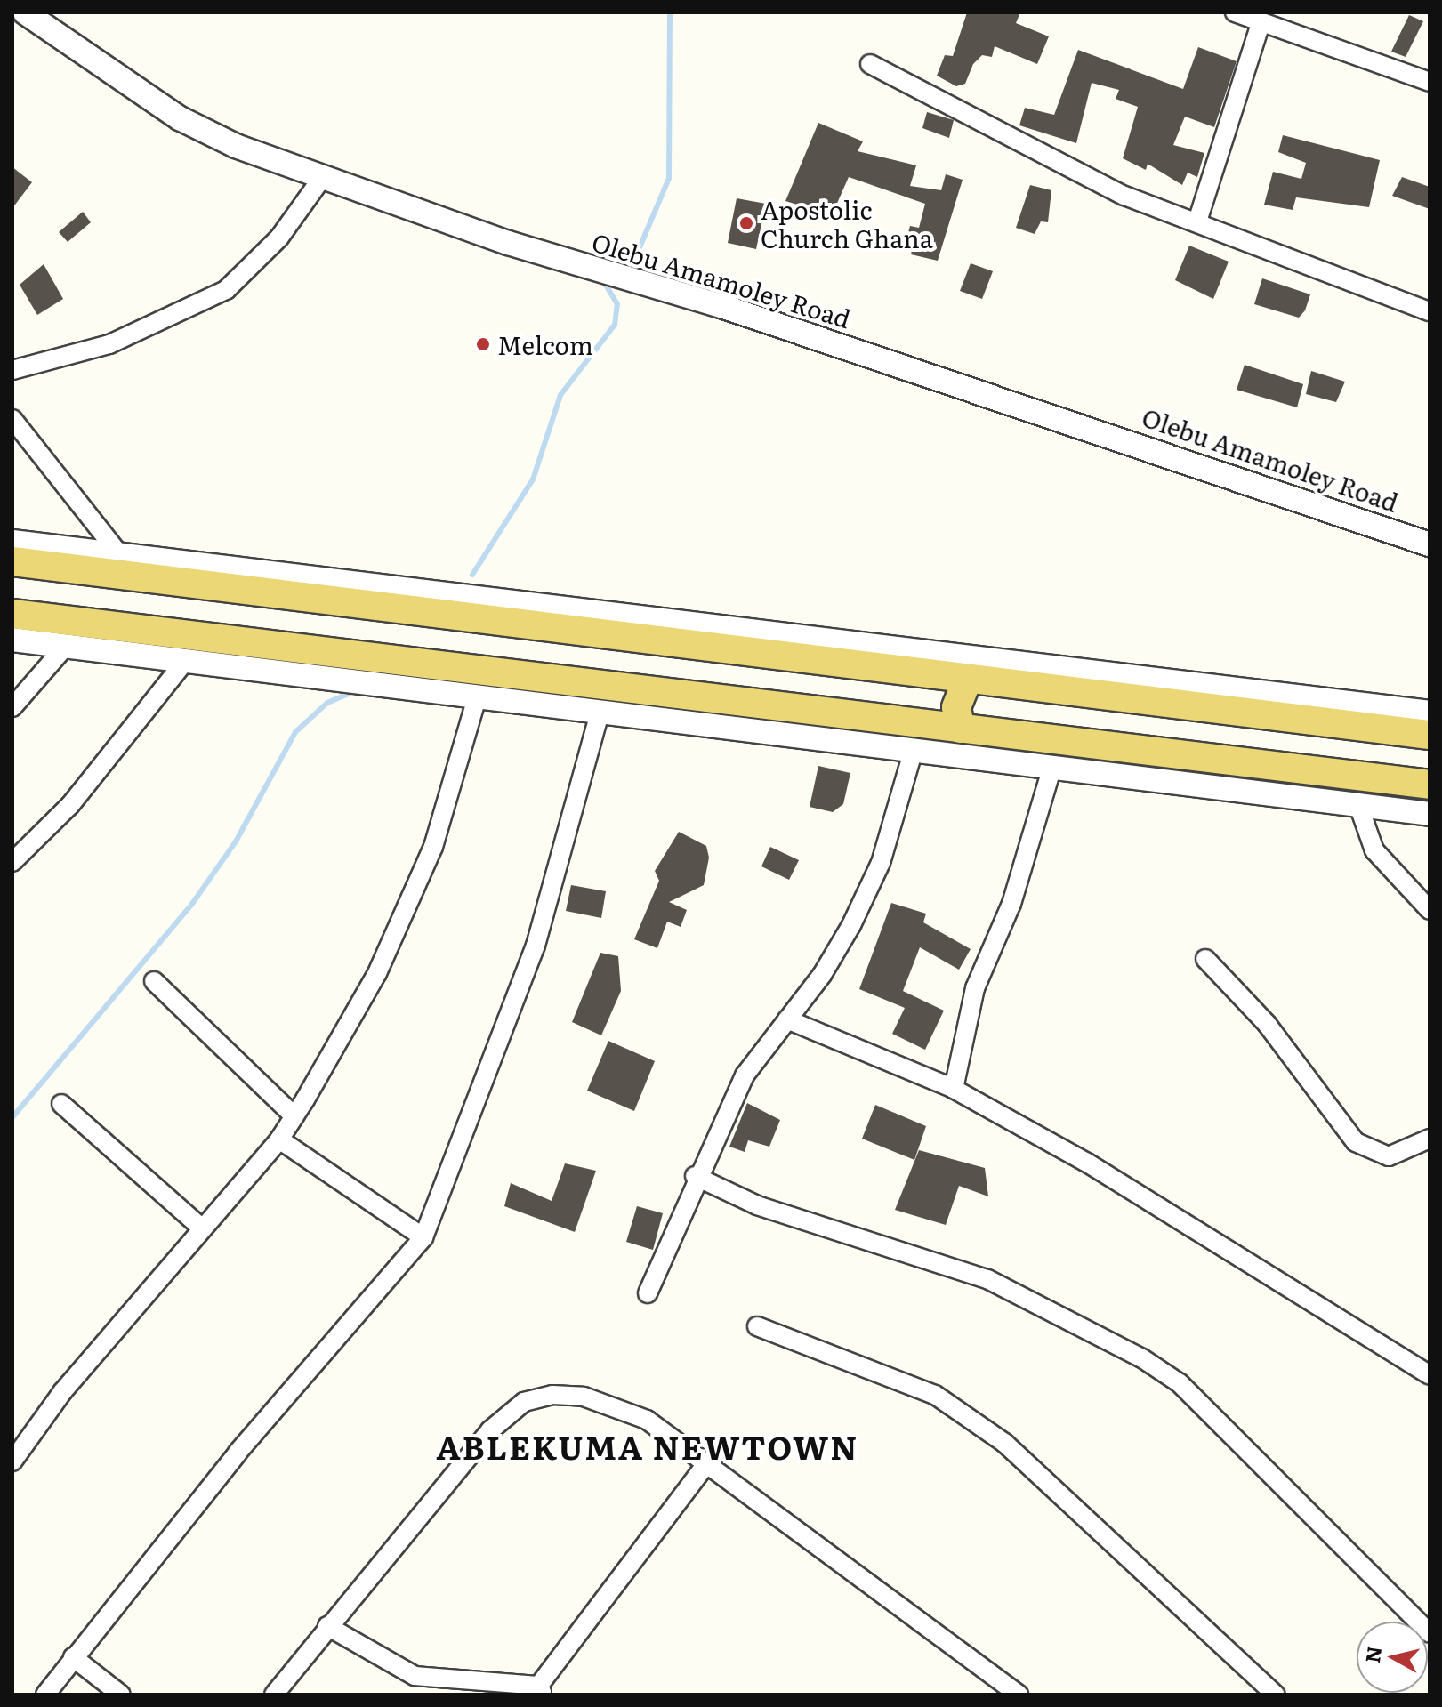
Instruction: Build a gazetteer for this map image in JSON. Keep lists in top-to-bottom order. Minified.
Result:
{"streets":{"street":["Olebu Amamoley Road"]},"districts":["ABLEKUMA NEWTOWN"],"places":["Apostolic Church Ghana","Melcom"],"north":"left"}
